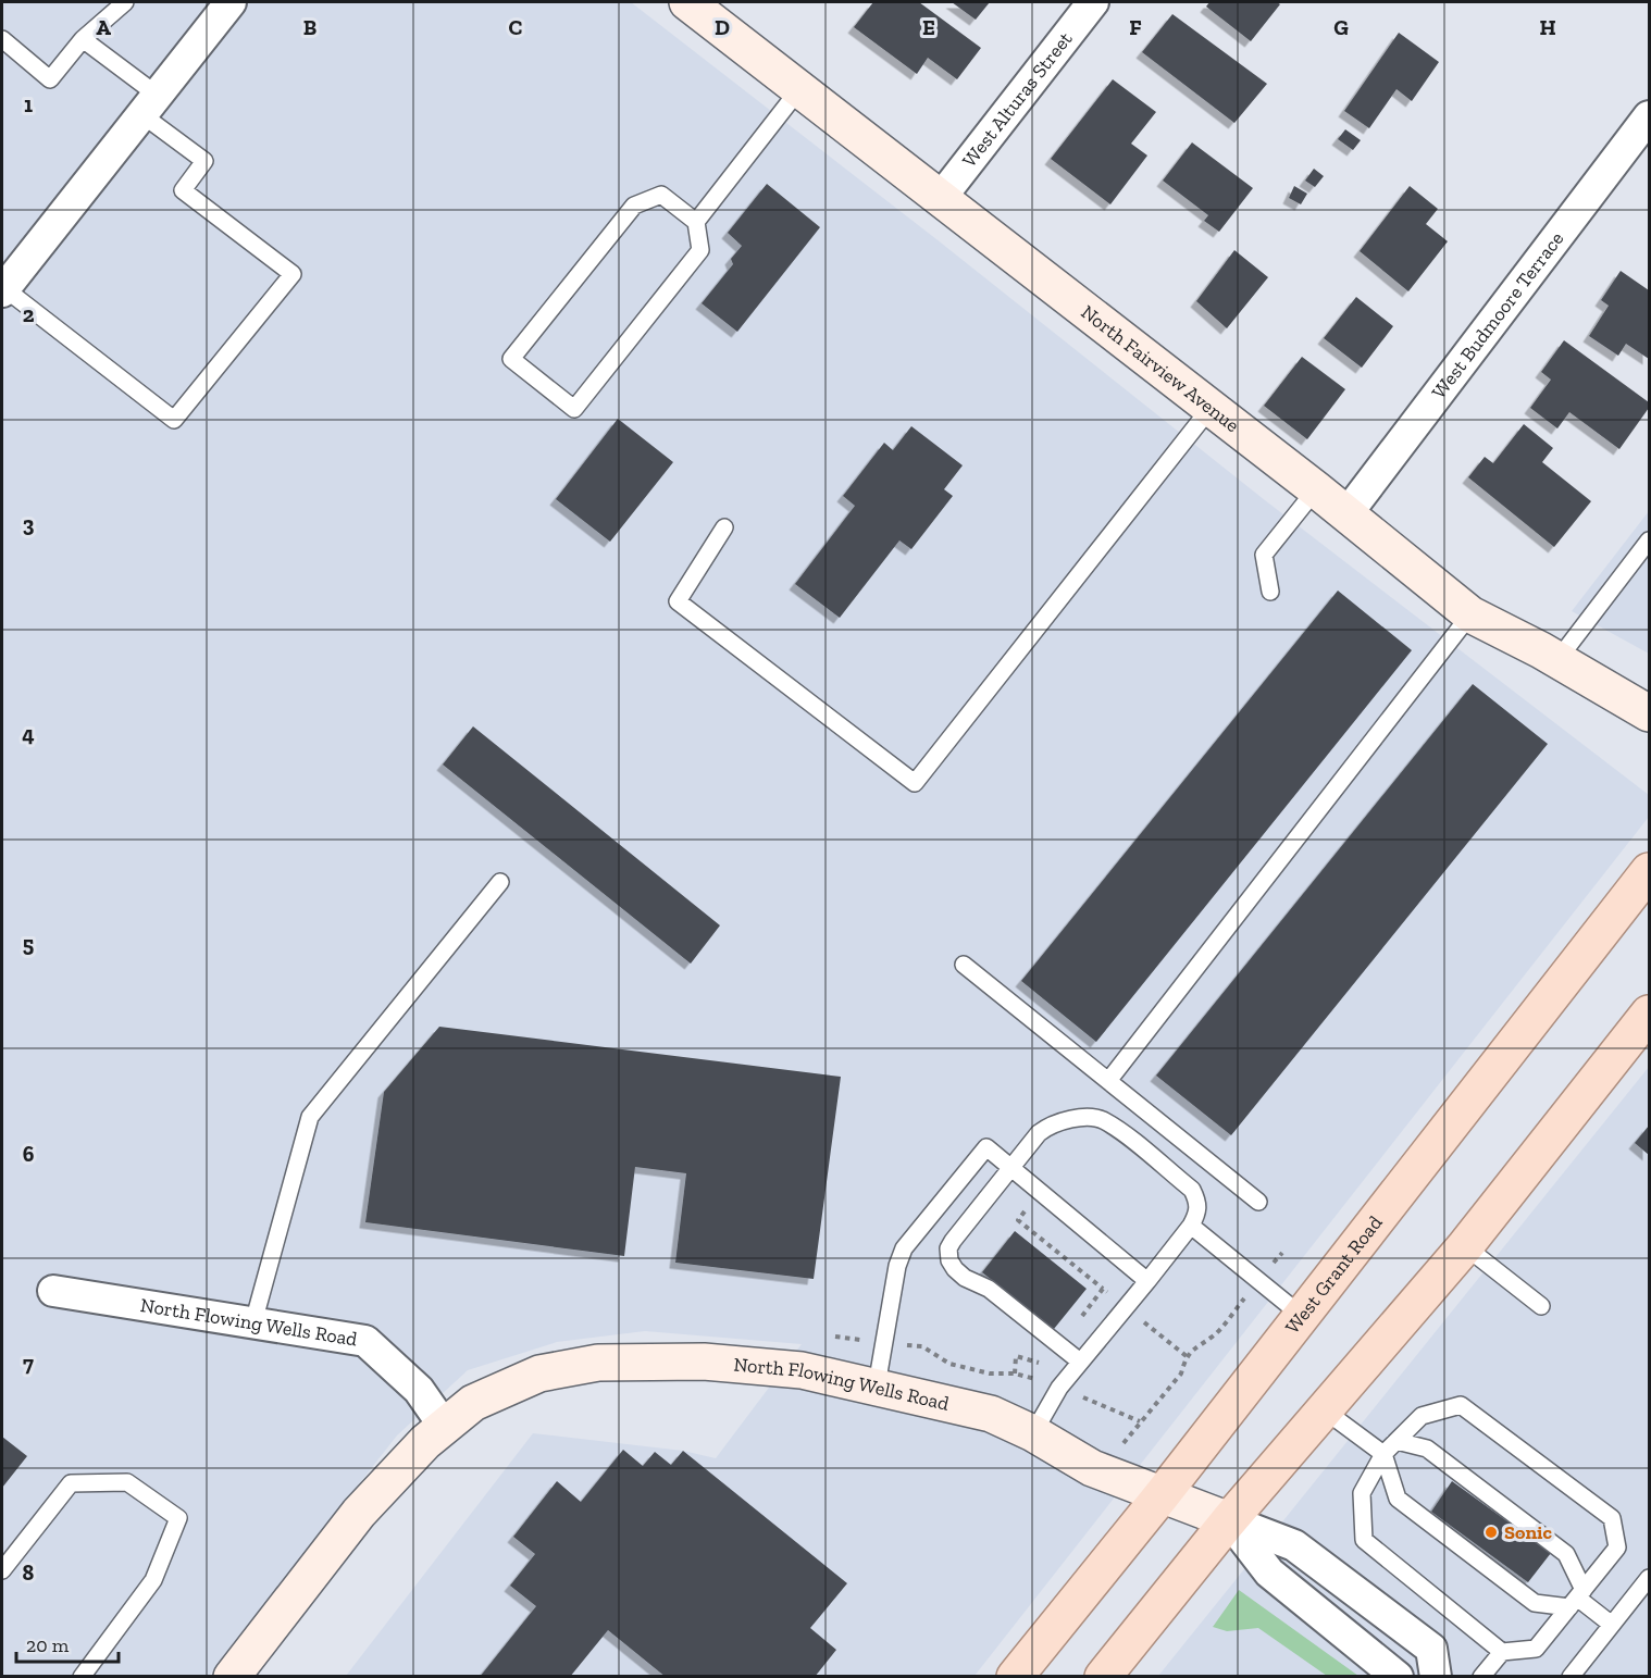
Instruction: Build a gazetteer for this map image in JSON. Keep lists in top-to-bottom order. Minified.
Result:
{"streets":{"main road":["West Grant Road"],"street":["West Alturas Street","West Budmoore Terrace","North Fairview Avenue","North Flowing Wells Road"]},"crossings":[["West Alturas Street","North Fairview Avenue"],["West Budmoore Terrace","North Fairview Avenue"],["West Grant Road","North Flowing Wells Road"]],"places":["Sonic"],"scale_bar":"20 m","grid":{"columns":["A","B","C","D","E","F","G","H"],"rows":["1","2","3","4","5","6","7","8"]}}
